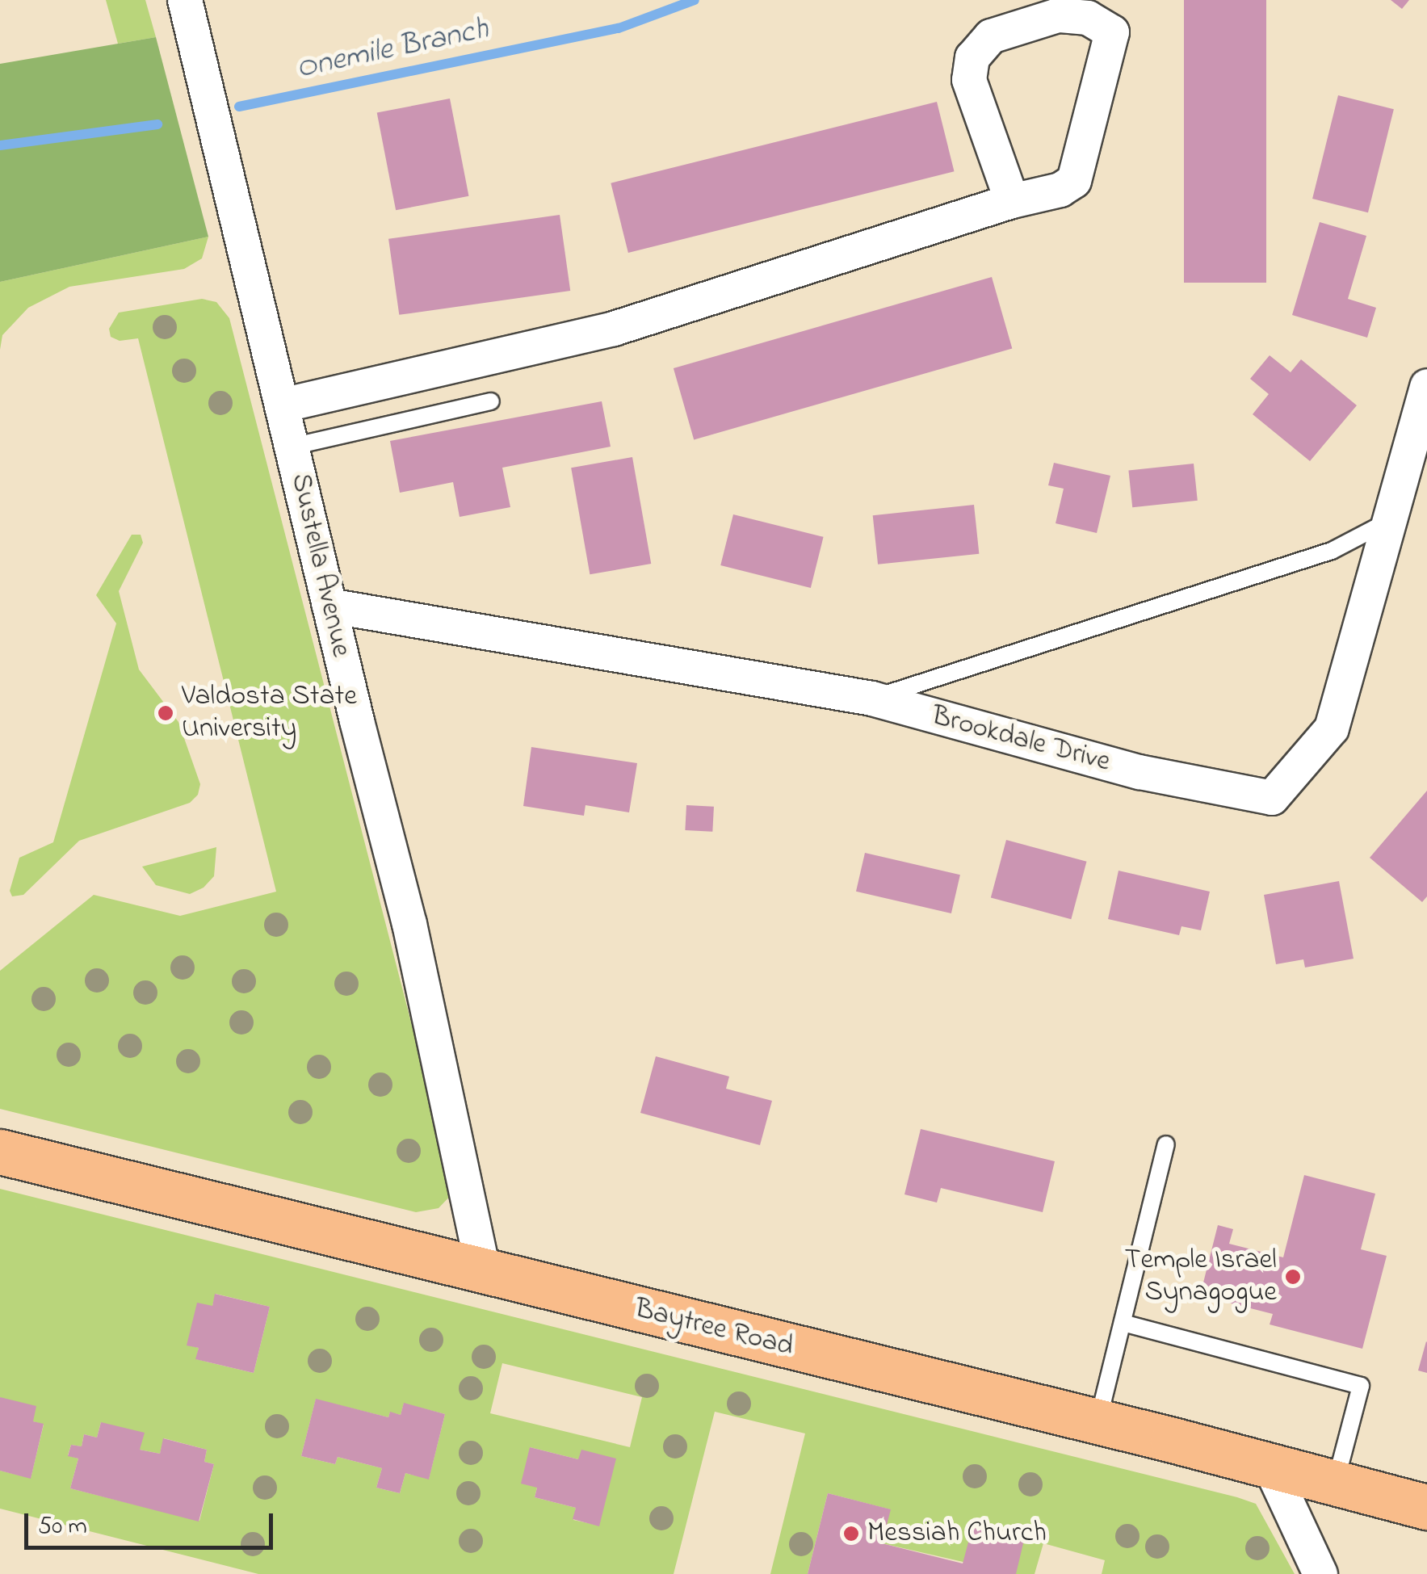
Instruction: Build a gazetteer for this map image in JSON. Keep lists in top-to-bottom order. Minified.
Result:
{"streets":{"main road":["Baytree Road"],"street":["Sustella Avenue","Brookdale Drive"]},"crossings":[["Sustella Avenue","Brookdale Drive"],["Sustella Avenue","Baytree Road"]],"water":["Onemile Branch"],"places":["Valdosta State University","Temple Israel Synagogue","Messiah Church"],"scale_bar":"50 m"}
